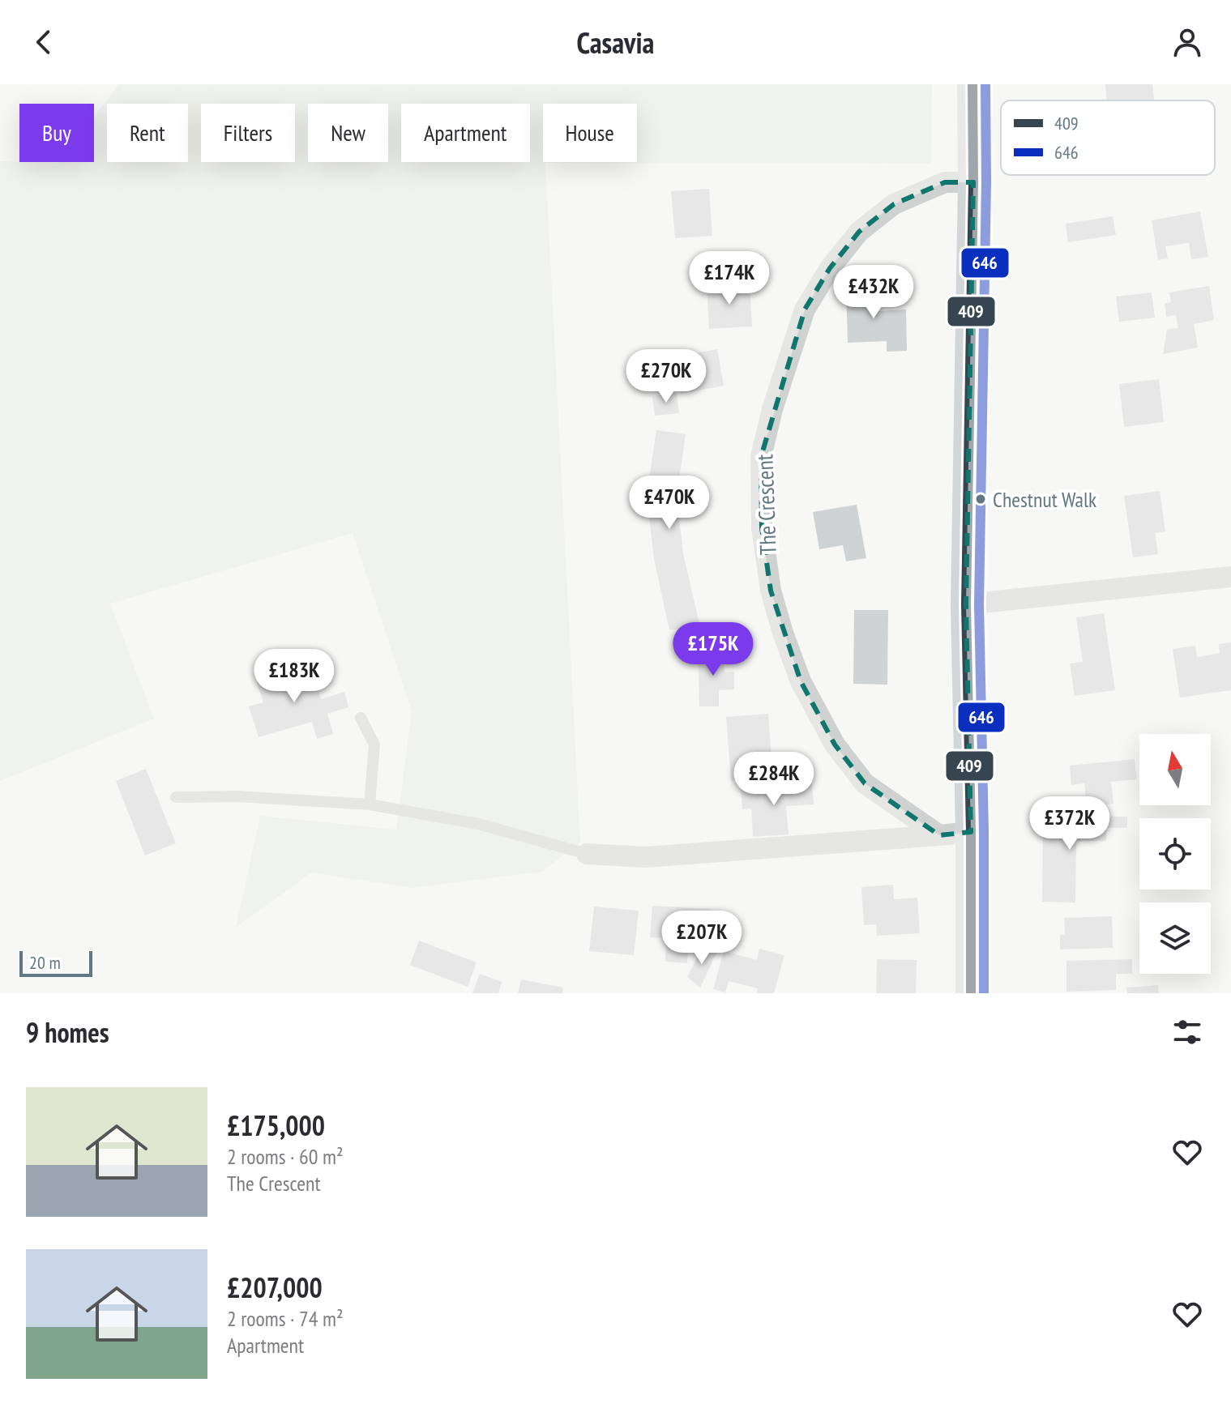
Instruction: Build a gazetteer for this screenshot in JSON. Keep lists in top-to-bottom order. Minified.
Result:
{"streets":{"street":["The Crescent"]},"places":["Chestnut Walk"],"lines":["transit line 409","transit line 646"],"legend":["409","646"],"scale_bar":"20 m","north":"top","page":{"header":"Casavia","chip":["Buy","Rent","Filters","New","Apartment","House"],"price":["£174K","£432K","£270K","£470K","£175K","£183K","£284K","£372K","£207K"],"scale":"20 m","heading":"9 homes","list":[{"name":"£175,000","note":"2 rooms · 60 m² · The Crescent"},{"name":"£207,000","note":"2 rooms · 74 m² · Apartment"}]}}
